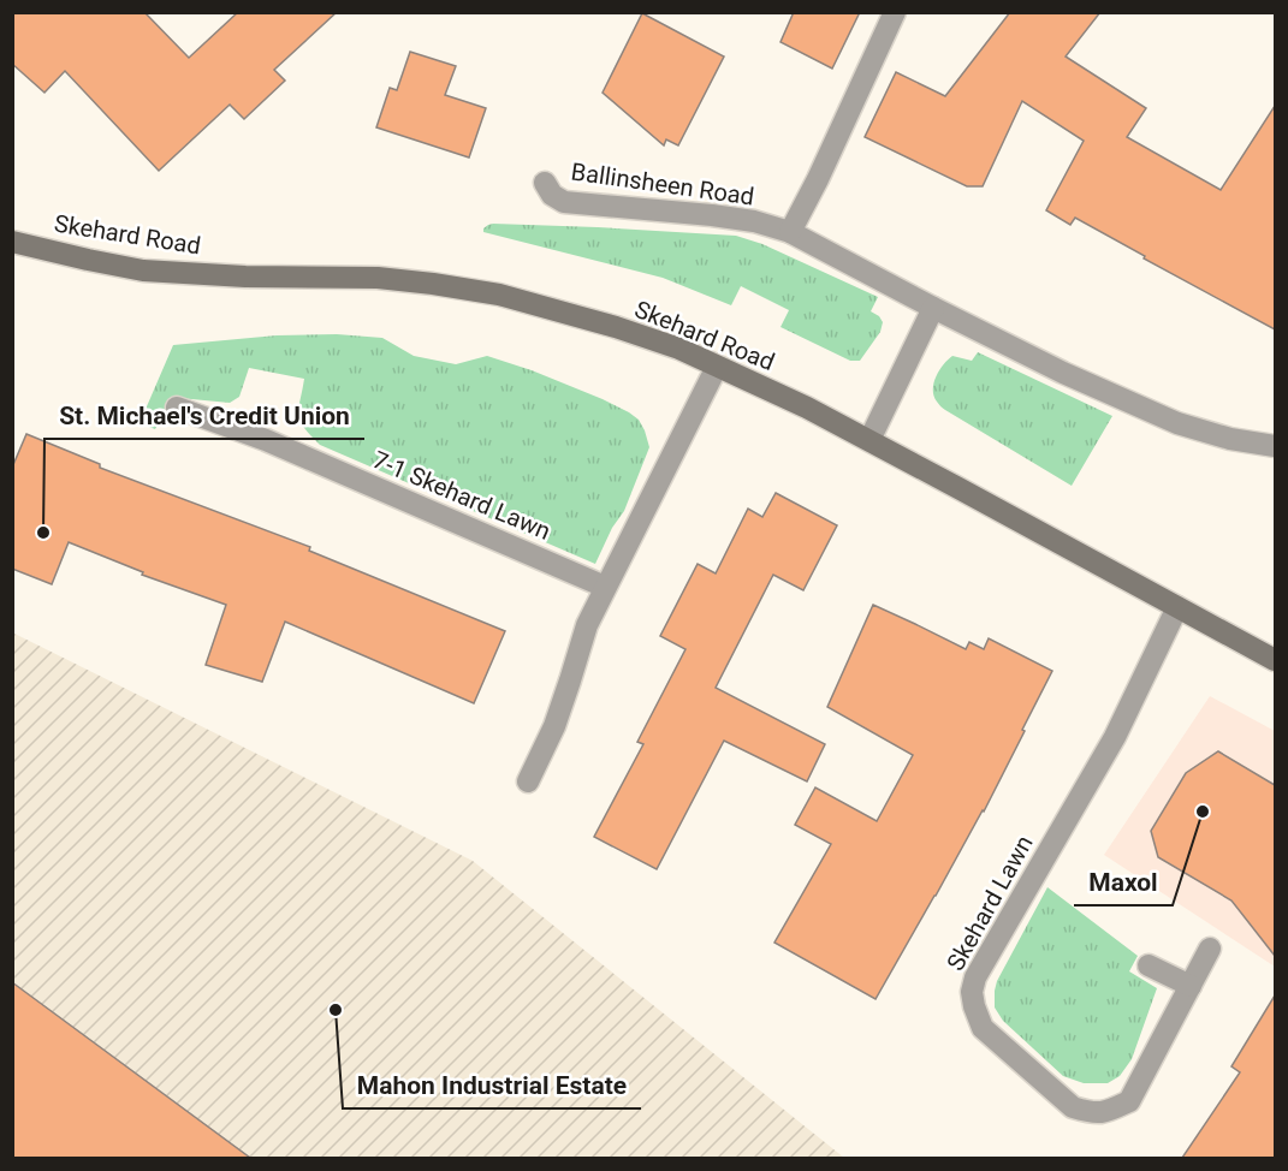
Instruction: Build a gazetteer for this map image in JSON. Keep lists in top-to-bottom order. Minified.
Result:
{"streets":{"main road":["Skehard Road"],"street":["Ballinsheen Road","7-1 Skehard Lawn","Skehard Lawn"]},"crossings":[["Skehard Road","Skehard Lawn"]],"places":["St. Michael's Credit Union","Maxol","Mahon Industrial Estate"]}
